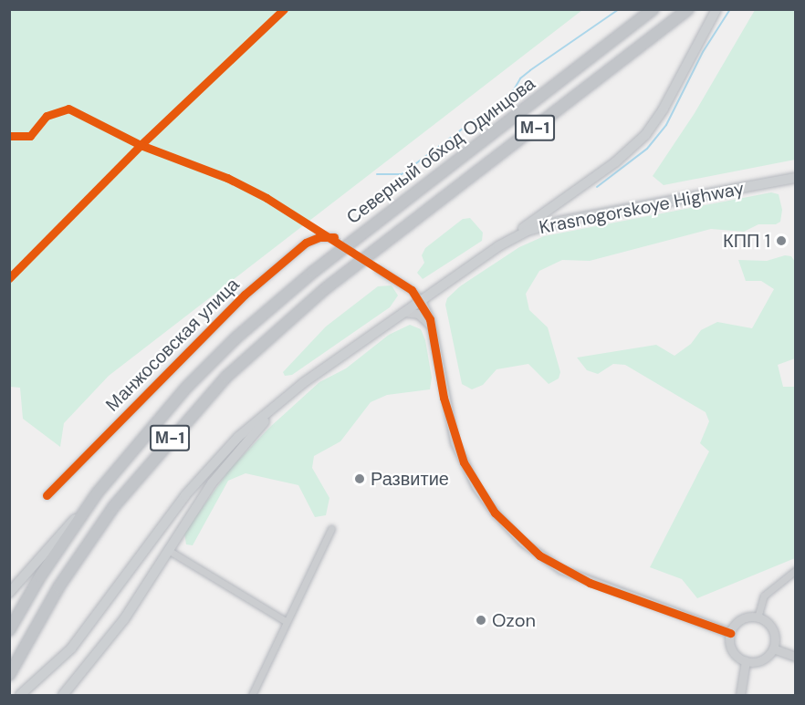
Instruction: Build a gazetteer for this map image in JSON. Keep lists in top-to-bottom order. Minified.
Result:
{"streets":{"highway":["М-1","Северный обход Одинцова"],"main road":["Krasnogorskoye Highway"],"street":["Манжосовская улица"]},"places":["КПП 1","Развитие","Ozon"]}
